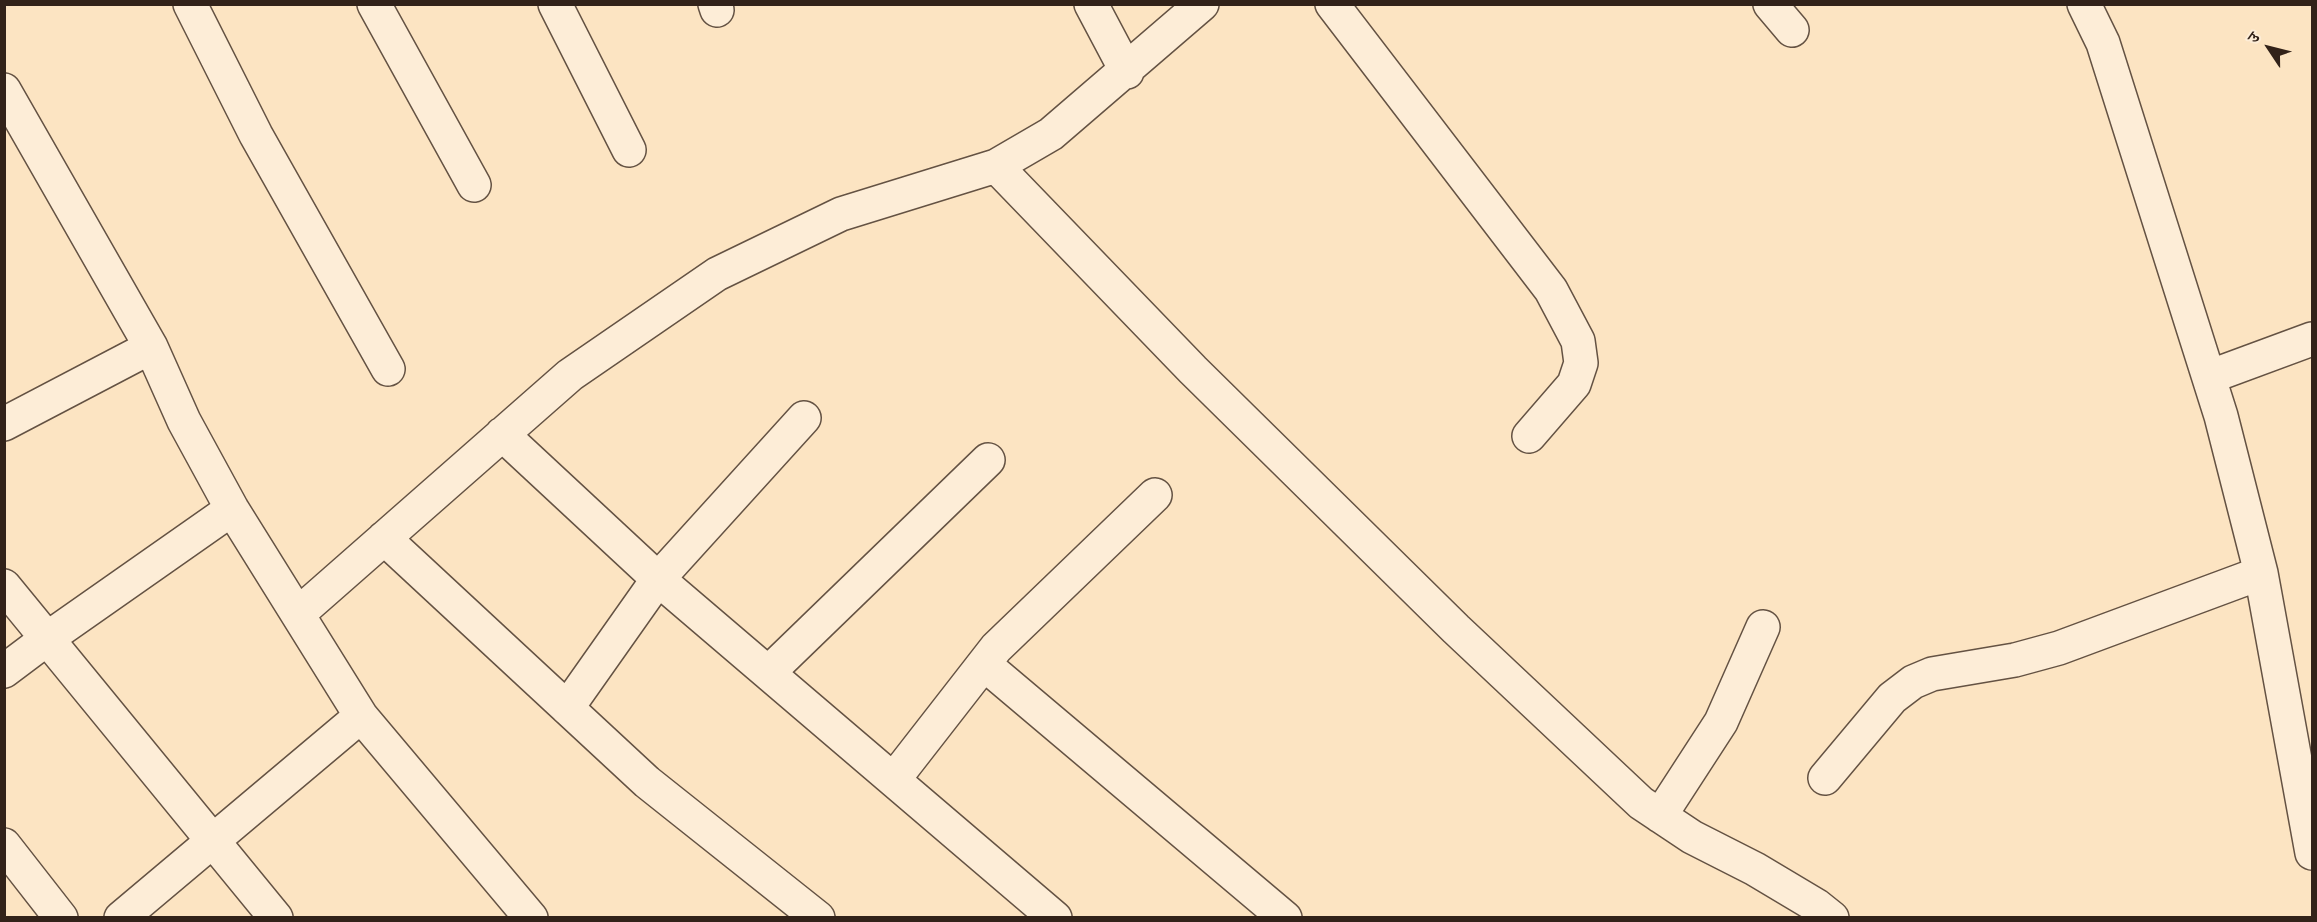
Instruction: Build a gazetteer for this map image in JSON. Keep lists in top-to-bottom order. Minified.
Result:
{"north":"top left"}
